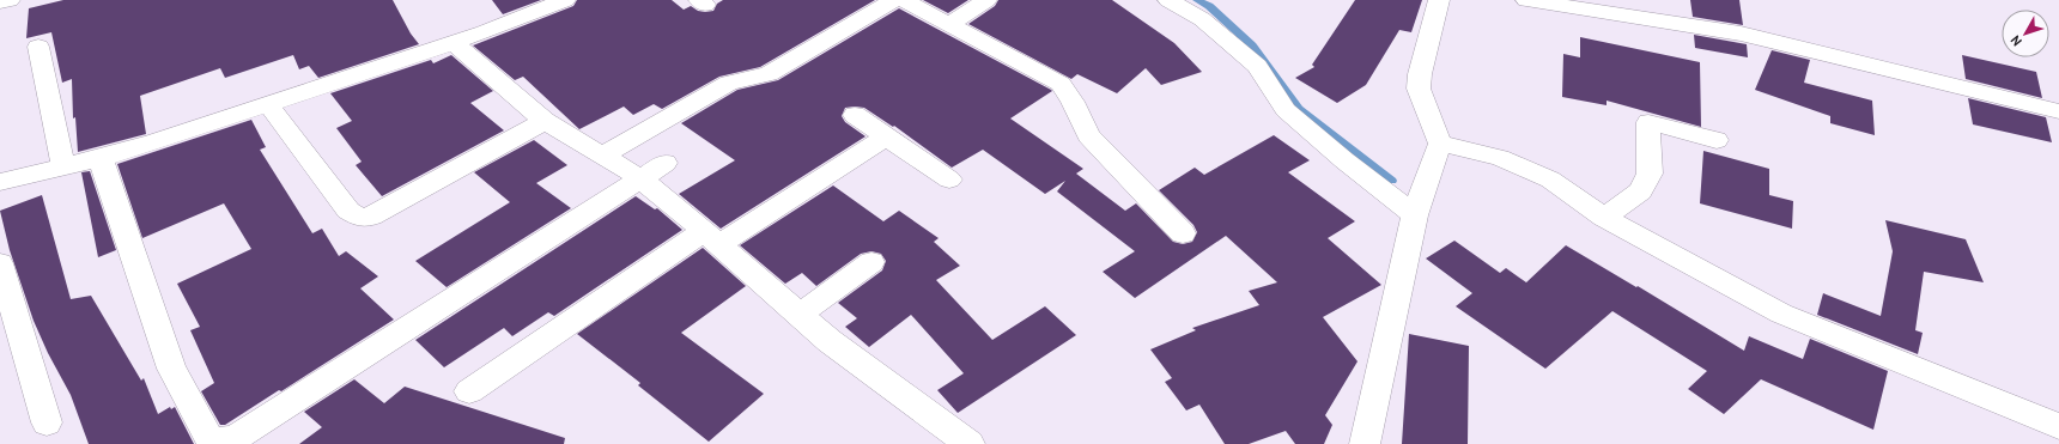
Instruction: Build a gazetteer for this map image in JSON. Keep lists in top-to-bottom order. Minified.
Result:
{"north":"bottom left"}
